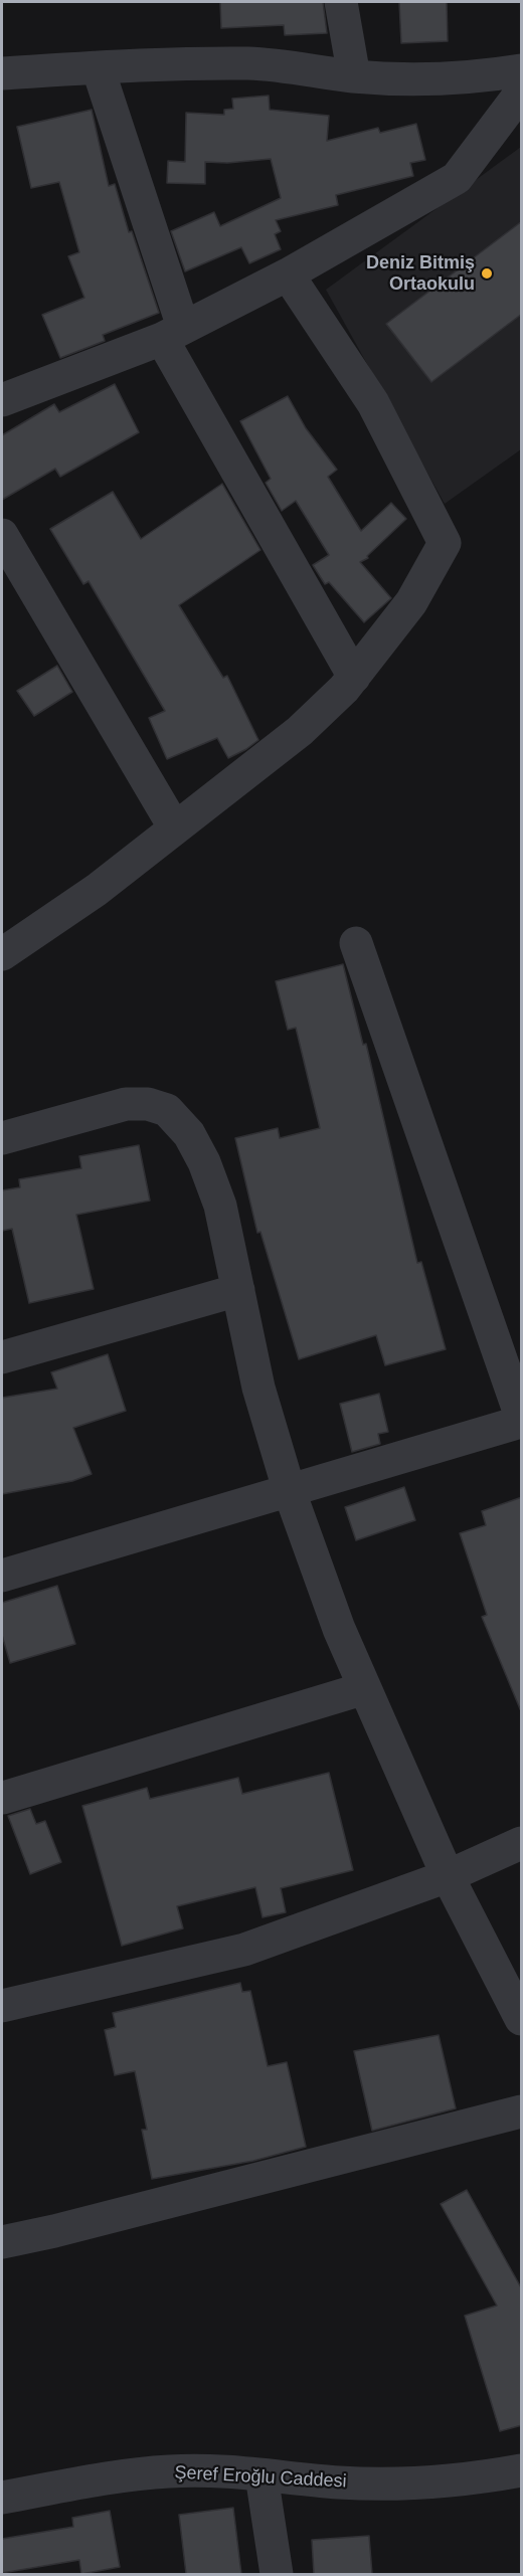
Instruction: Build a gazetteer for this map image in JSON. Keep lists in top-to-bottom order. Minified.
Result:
{"streets":{"street":["Şeref Eroğlu Caddesi"]},"places":["Deniz Bitmiş Ortaokulu"]}
